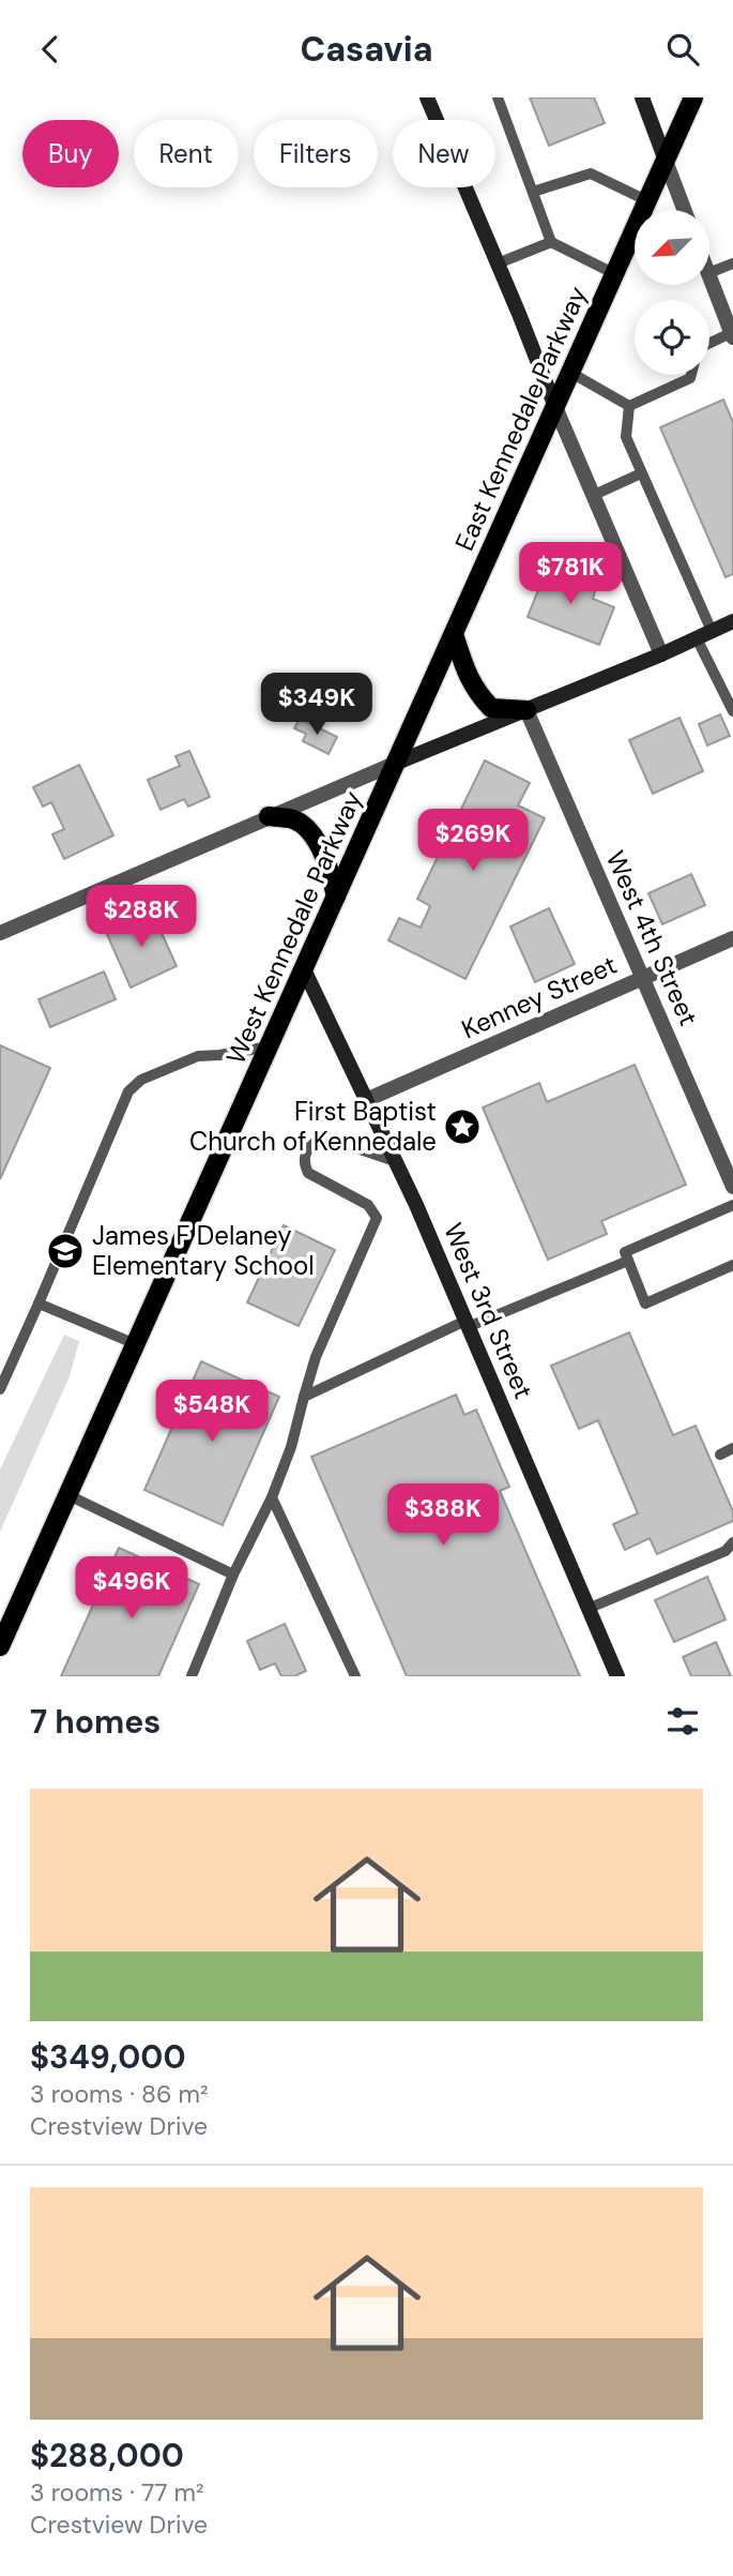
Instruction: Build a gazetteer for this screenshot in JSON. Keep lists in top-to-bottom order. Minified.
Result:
{"streets":{"main road":["East Kennedale Parkway","West Kennedale Parkway"],"street":["West 4th Street","Kenney Street","West 3rd Street"]},"crossings":[["East Kennedale Parkway","West Kennedale Parkway"],["West Kennedale Parkway","West 3rd Street"],["West 4th Street","Kenney Street"],["Kenney Street","West 3rd Street"]],"places":{"place":["First Baptist Church of Kennedale"],"school or university":["James F Delaney Elementary School"]},"north":"bottom left","page":{"header":"Casavia","chip":["Buy","Rent","Filters","New"],"price":["$781K","$349K","$269K","$288K","$548K","$388K","$496K"],"heading":"7 homes","list":[{"name":"$349,000","note":"3 rooms · 86 m² · Crestview Drive"},{"name":"$288,000","note":"3 rooms · 77 m² · Crestview Drive"}]}}
